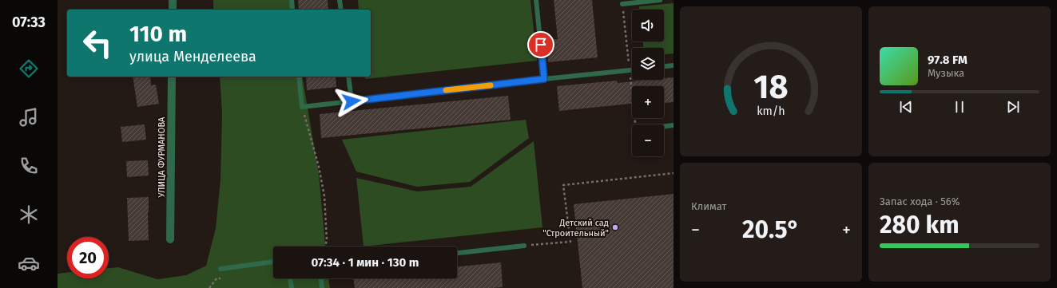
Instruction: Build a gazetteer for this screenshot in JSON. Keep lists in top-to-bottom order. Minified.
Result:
{"streets":{"street":["УЛИЦА ФУРМАНОВА"]},"places":["Детский сад \"Строительный\""],"page":{"tabs":"07:33","map_buttons":["+","−"],"turn":["110 m","улица Менделеева"],"song":["97.8 FM","Музыка"],"tile":["Климат",["Запас хода · 56%","280 km"]],"heat":["−","20.5°","+"],"limit":"20","trip":"07:34 · 1 мин · 130 m","gauge":["18","km/h"]}}
